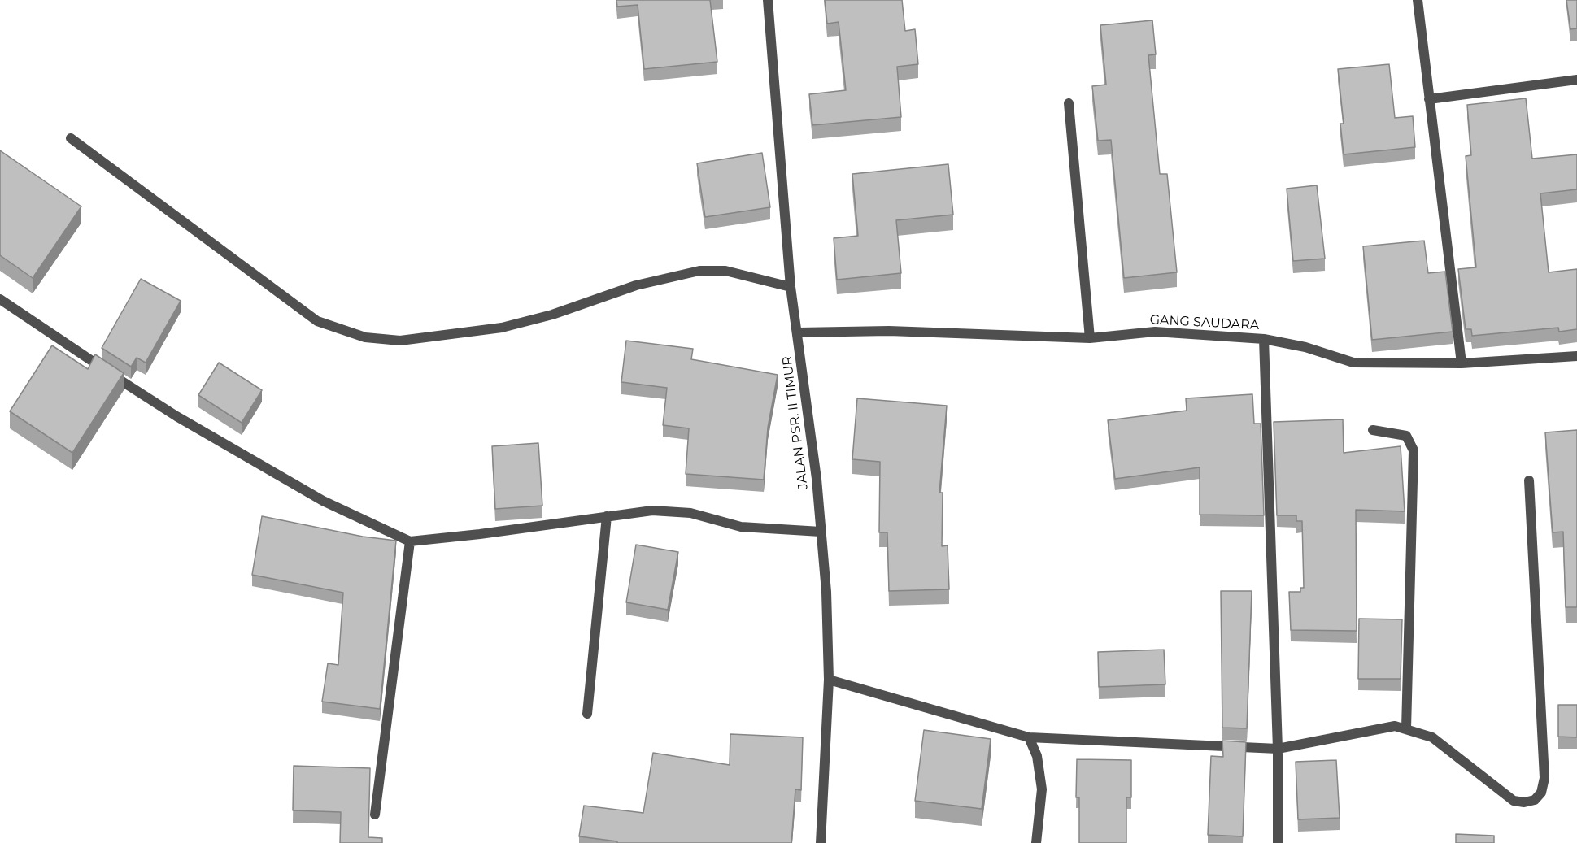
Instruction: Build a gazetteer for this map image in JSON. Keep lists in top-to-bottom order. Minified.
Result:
{"streets":{"street":["GANG SAUDARA","JALAN PSR. II TIMUR"]},"crossings":[["GANG SAUDARA","JALAN PSR. II TIMUR"]]}
